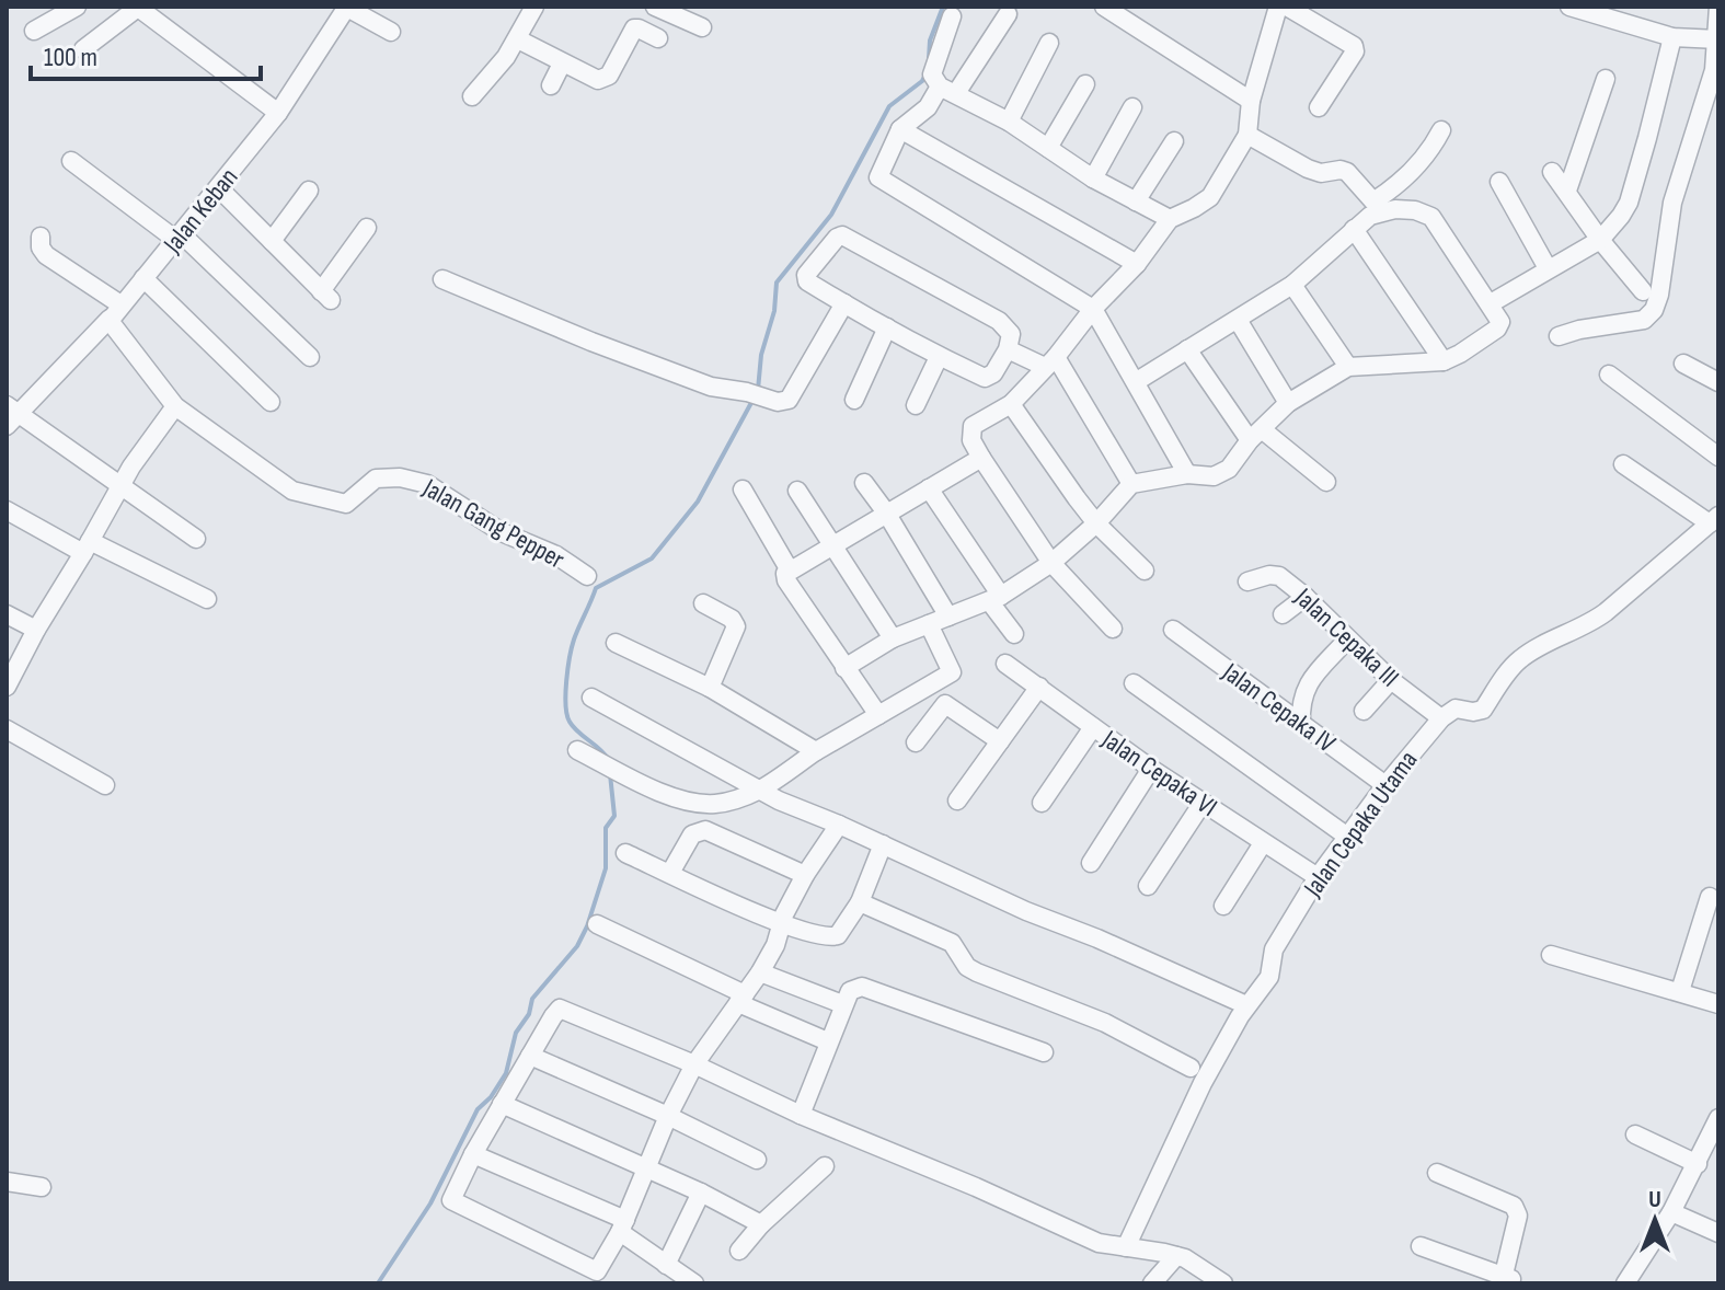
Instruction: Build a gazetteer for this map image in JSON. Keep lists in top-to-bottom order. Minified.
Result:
{"streets":{"street":["Jalan Keban","Jalan Gang Pepper","Jalan Cepaka III","Jalan Cepaka IV","Jalan Cepaka VI","Jalan Cepaka Utama"]},"crossings":[["Jalan Cepaka III","Jalan Cepaka Utama"],["Jalan Cepaka IV","Jalan Cepaka Utama"],["Jalan Cepaka VI","Jalan Cepaka Utama"]],"scale_bar":"100 m","north":"top"}
